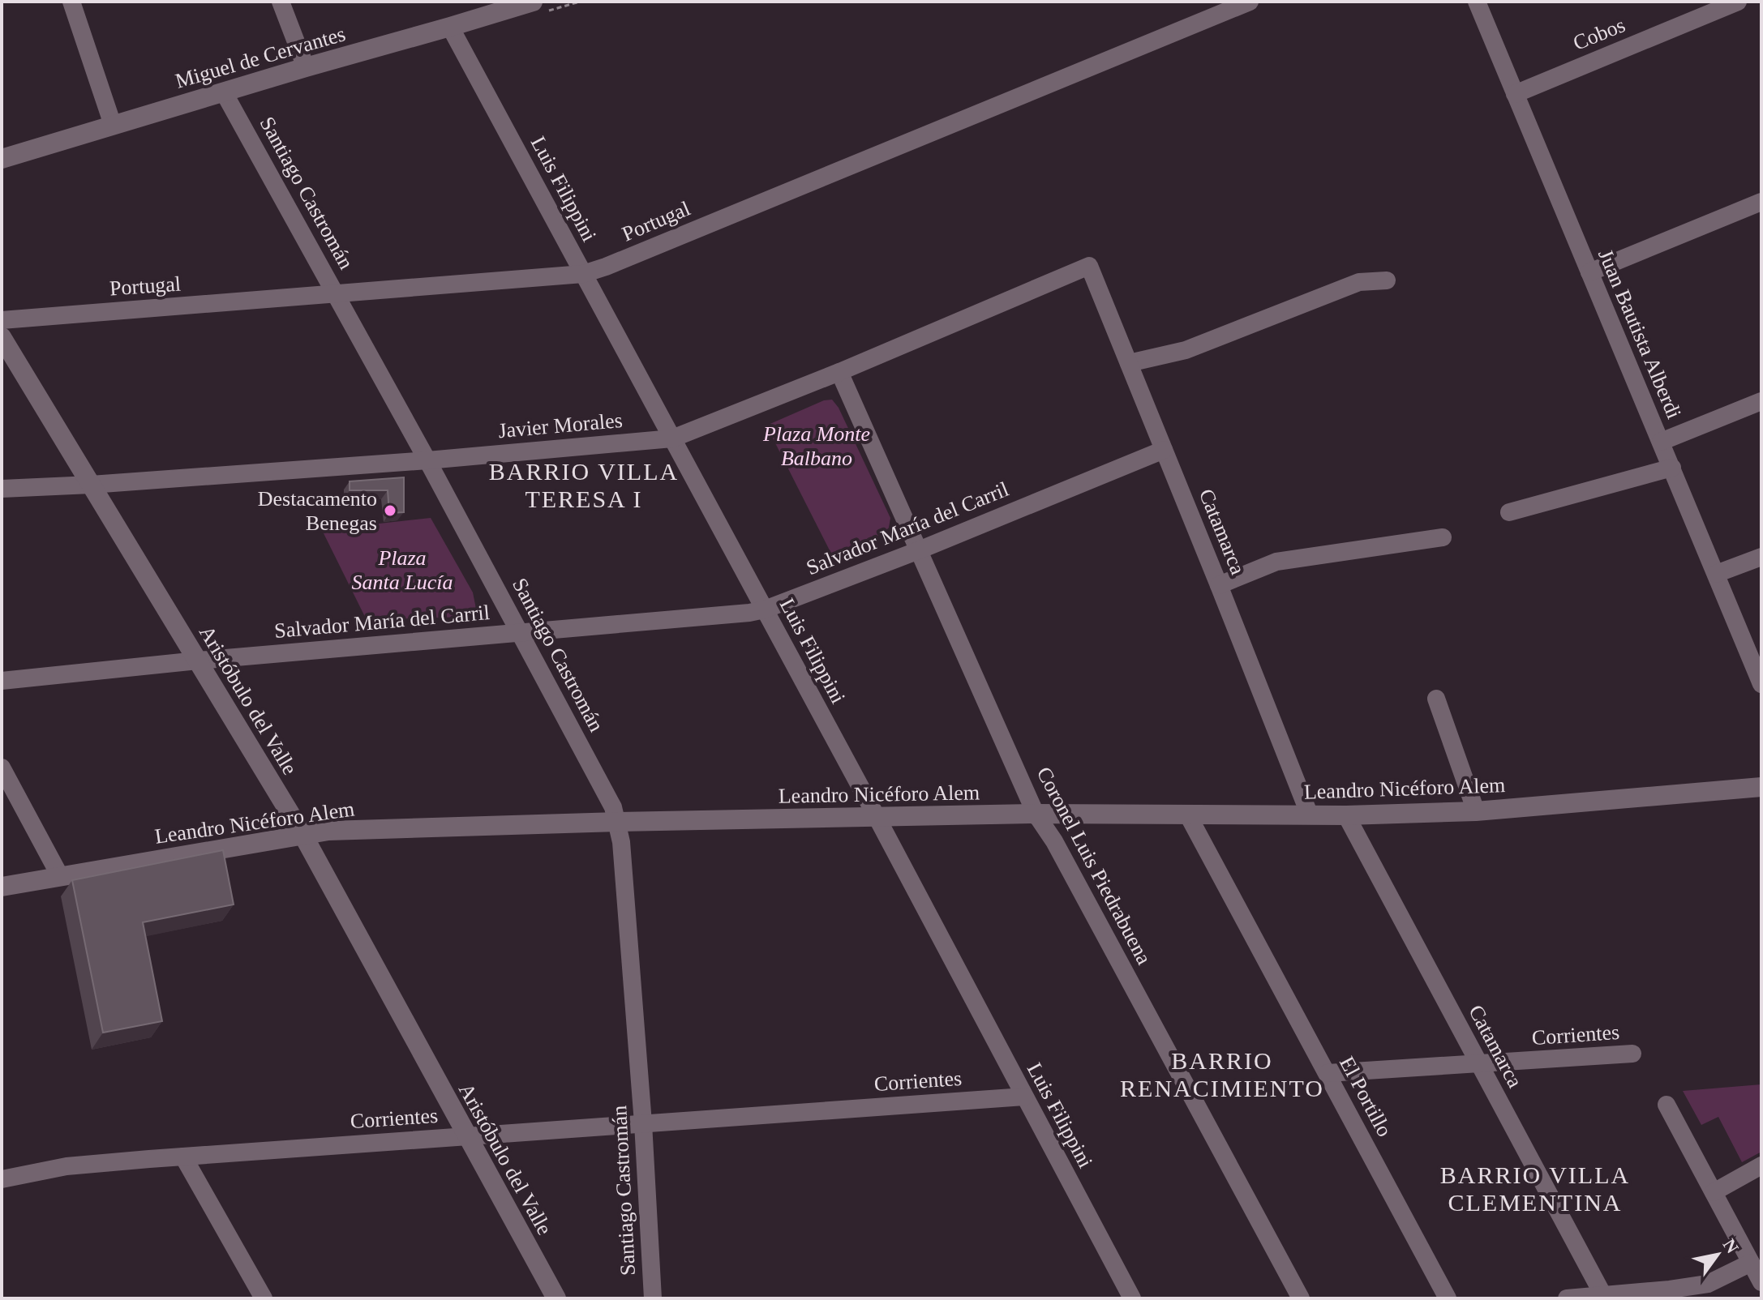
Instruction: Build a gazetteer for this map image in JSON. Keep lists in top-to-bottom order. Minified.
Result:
{"streets":{"street":["Cobos","Miguel de Cervantes","Luis Filippini","Santiago Castromán","Portugal","Juan Bautista Alberdi","Javier Morales","Salvador María del Carril","Catamarca","Aristóbulo del Valle","Leandro Nicéforo Alem","Coronel Luis Piedrabuena","Corrientes","El Portillo"]},"crossings":[["Cobos","Juan Bautista Alberdi"],["Miguel de Cervantes","Luis Filippini"],["Miguel de Cervantes","Santiago Castromán"],["Luis Filippini","Portugal"],["Luis Filippini","Javier Morales"],["Luis Filippini","Salvador María del Carril"],["Luis Filippini","Leandro Nicéforo Alem"],["Luis Filippini","Corrientes"],["Santiago Castromán","Portugal"],["Santiago Castromán","Javier Morales"],["Santiago Castromán","Salvador María del Carril"],["Santiago Castromán","Leandro Nicéforo Alem"],["Santiago Castromán","Corrientes"],["Javier Morales","Catamarca"],["Javier Morales","Aristóbulo del Valle"],["Javier Morales","Coronel Luis Piedrabuena"],["Salvador María del Carril","Catamarca"],["Salvador María del Carril","Aristóbulo del Valle"],["Salvador María del Carril","Coronel Luis Piedrabuena"],["Catamarca","Leandro Nicéforo Alem"],["Catamarca","Corrientes"],["Aristóbulo del Valle","Leandro Nicéforo Alem"],["Aristóbulo del Valle","Corrientes"],["Leandro Nicéforo Alem","Coronel Luis Piedrabuena"],["Leandro Nicéforo Alem","El Portillo"],["Corrientes","El Portillo"]],"districts":["BARRIO VILLA TERESA I","BARRIO RENACIMIENTO","BARRIO VILLA CLEMENTINA"],"parks":["Plaza Monte Balbano","Plaza Santa Lucía"],"places":["Destacamento Benegas"],"north":"top right"}
